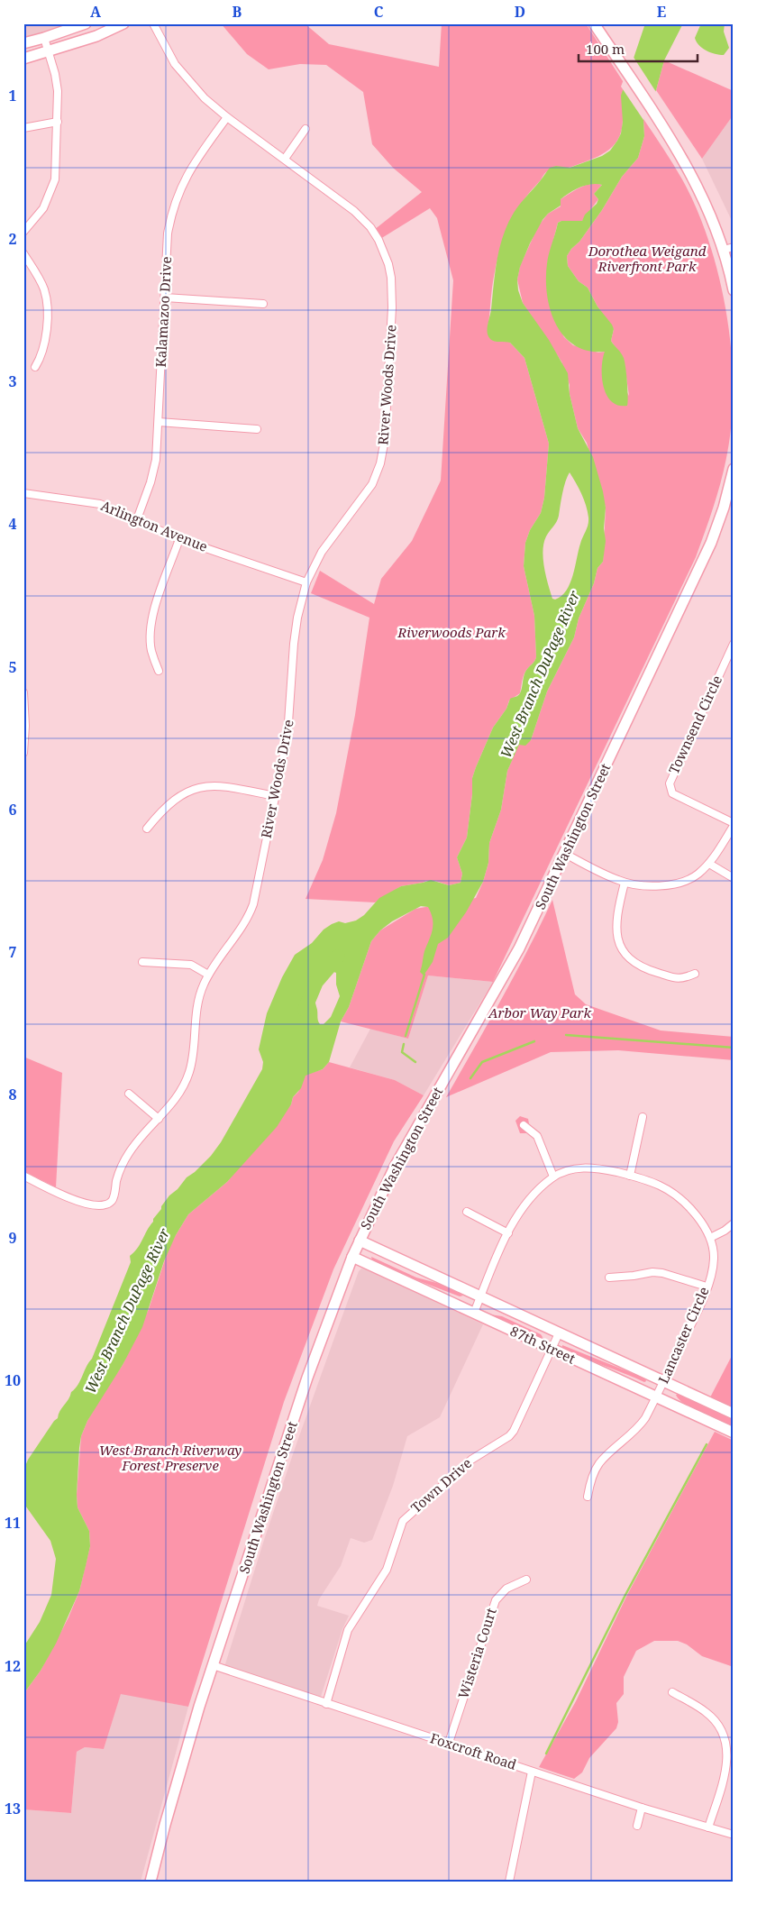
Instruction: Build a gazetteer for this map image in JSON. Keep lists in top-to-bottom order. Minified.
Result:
{"streets":{"main road":["South Washington Street","87th Street"],"street":["Kalamazoo Drive","River Woods Drive","Arlington Avenue","Townsend Circle","Lancaster Circle","Town Drive","Wisteria Court","Foxcroft Road"]},"crossings":[["Kalamazoo Drive","River Woods Drive"],["Kalamazoo Drive","Arlington Avenue"],["River Woods Drive","Arlington Avenue"],["South Washington Street","87th Street"],["South Washington Street","Foxcroft Road"],["Lancaster Circle","87th Street"],["87th Street","Town Drive"],["Town Drive","Foxcroft Road"],["Wisteria Court","Foxcroft Road"]],"water":["West Branch DuPage River"],"parks":["Dorothea Weigand Riverfront Park","Riverwoods Park","Arbor Way Park","West Branch Riverway Forest Preserve"],"scale_bar":"100 m","grid":{"columns":["A","B","C","D","E"],"rows":["1","2","3","4","5","6","7","8","9","10","11","12","13"]}}
